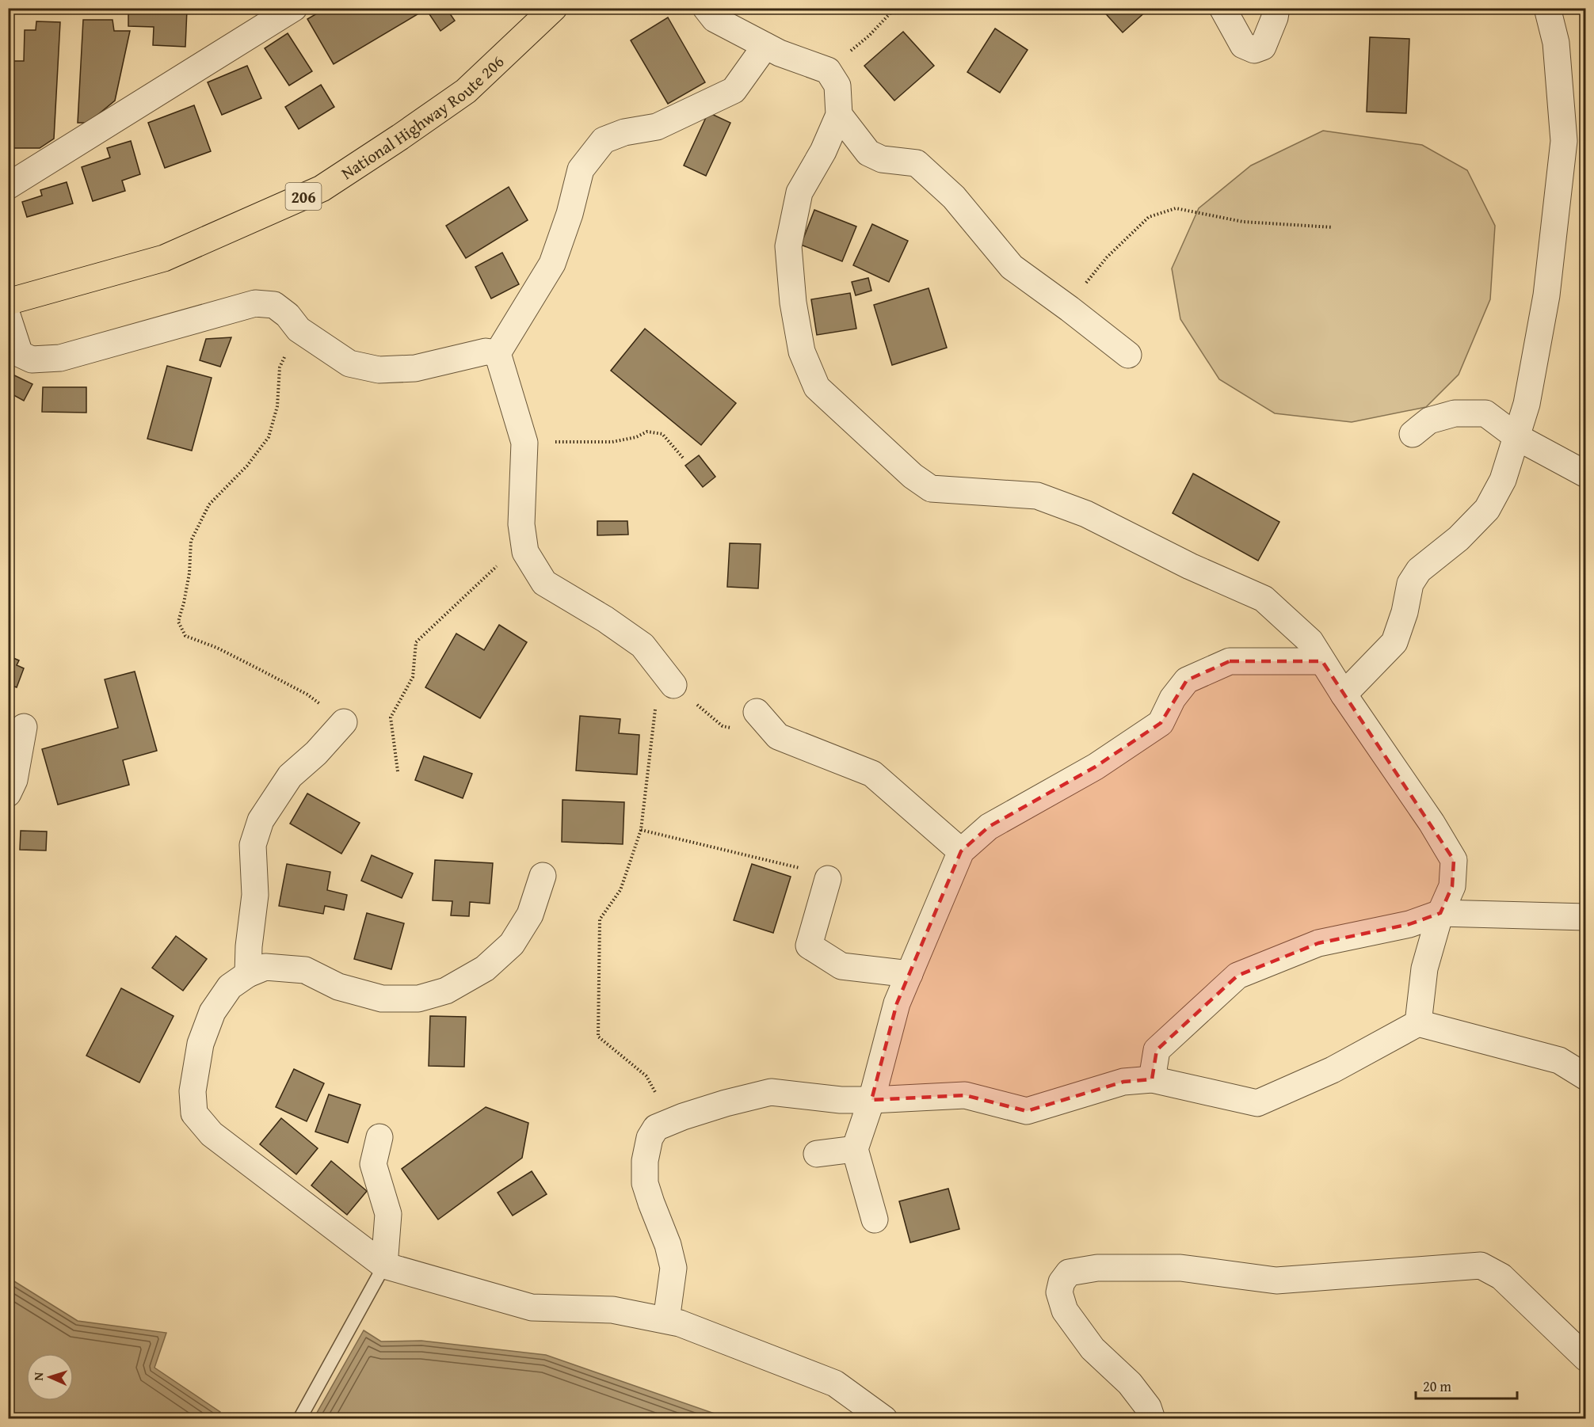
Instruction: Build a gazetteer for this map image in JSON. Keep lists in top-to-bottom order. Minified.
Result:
{"streets":{"highway":["National Highway Route 206","206"]},"scale_bar":"20 m","north":"left"}
